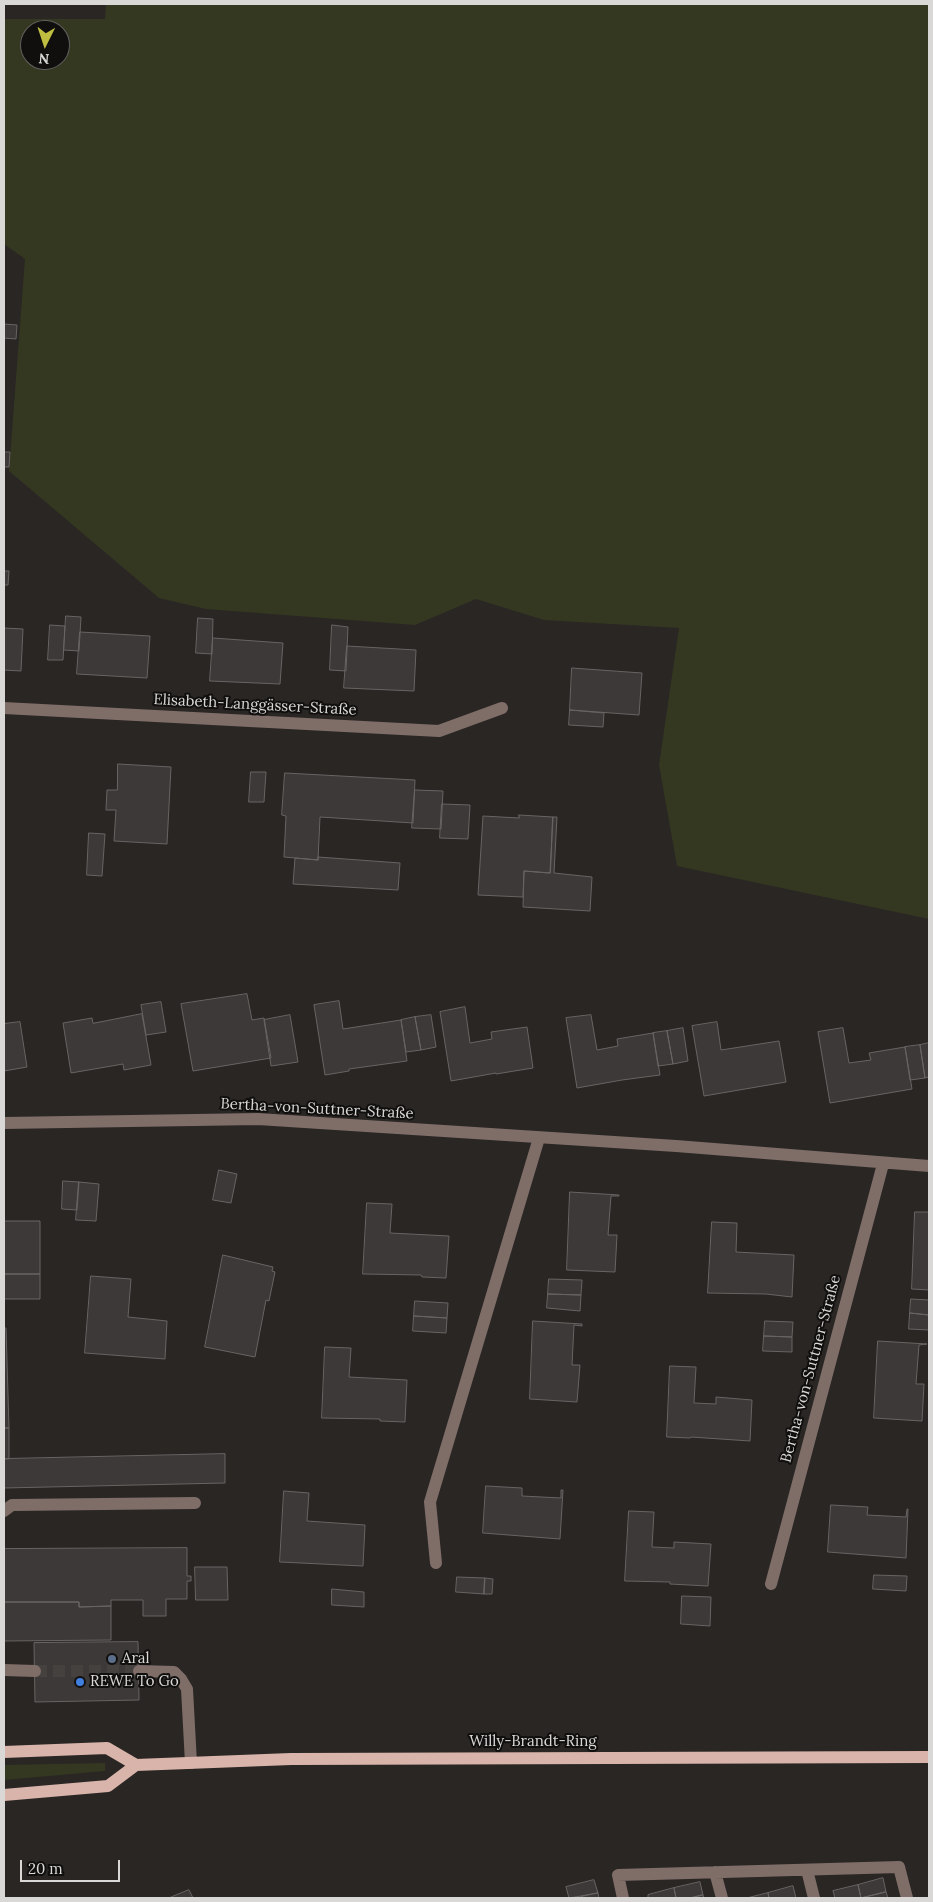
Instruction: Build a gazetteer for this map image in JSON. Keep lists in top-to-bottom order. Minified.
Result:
{"streets":{"main road":["Willy-Brandt-Ring"],"street":["Elisabeth-Langgässer-Straße","Bertha-von-Suttner-Straße"]},"places":["Aral","REWE To Go"],"scale_bar":"20 m","north":"bottom"}
